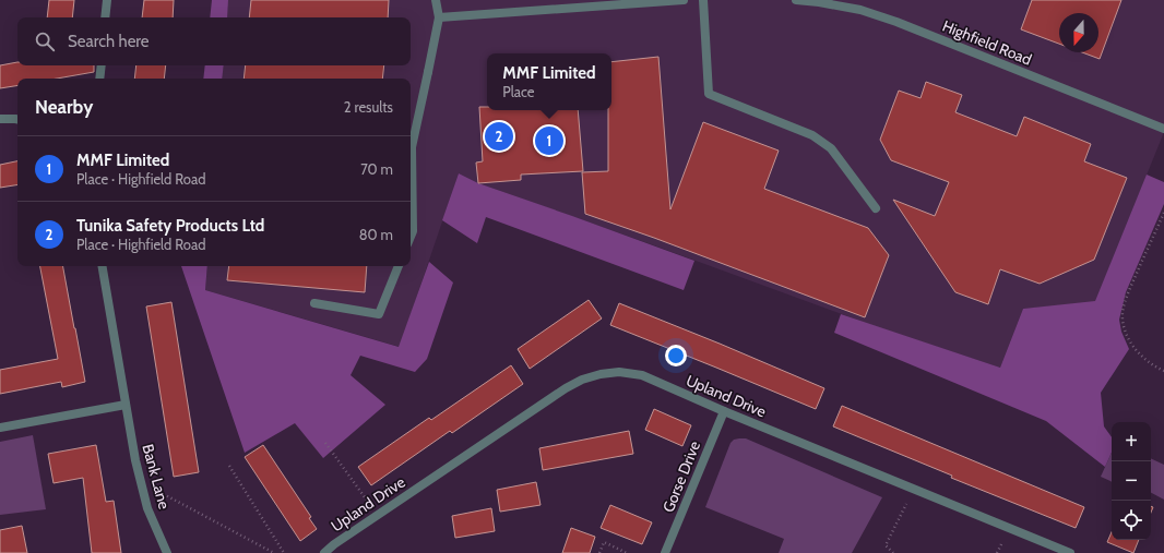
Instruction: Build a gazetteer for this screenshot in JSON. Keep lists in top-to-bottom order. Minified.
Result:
{"streets":{"street":["Highfield Road","Upland Drive","Bank Lane","Gorse Drive"]},"crossings":[["Upland Drive","Gorse Drive"]],"north":"bottom","page":{"search":"Search here","popup":["MMF Limited","Place"],"heading":["Nearby","2 results"],"pins":["2","1"],"list":[{"mark":"1","name":"MMF Limited","note":"Place · Highfield Road","value":"70 m"},{"mark":"2","name":"Tunika Safety Products Ltd","note":"Place · Highfield Road","value":"80 m"}],"map_buttons":["+","−"]}}
